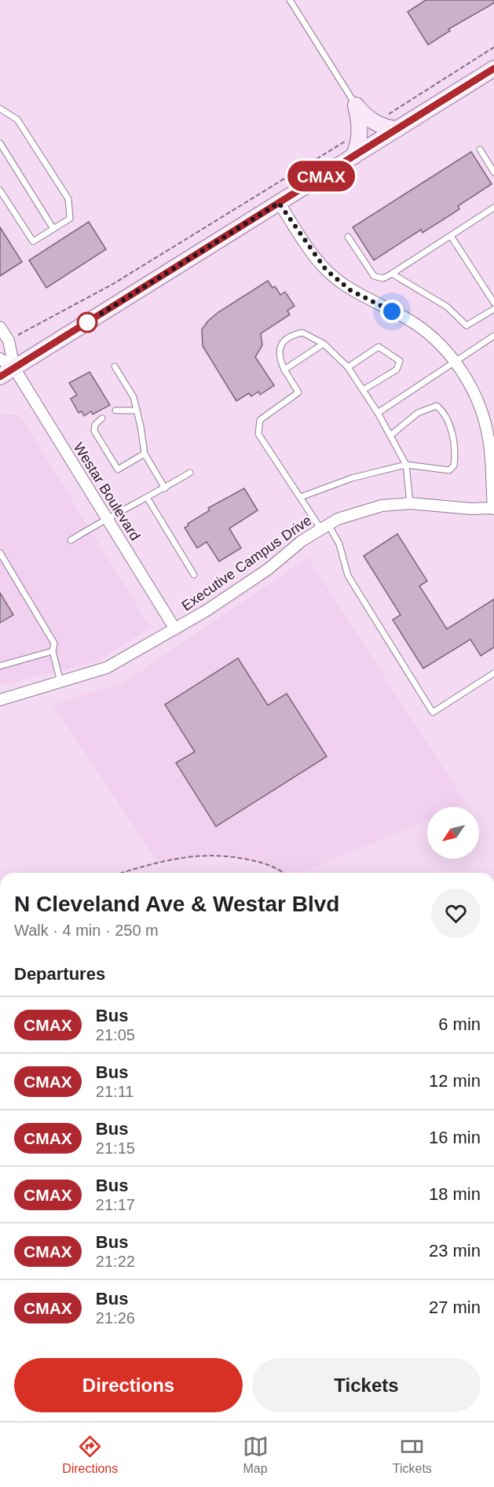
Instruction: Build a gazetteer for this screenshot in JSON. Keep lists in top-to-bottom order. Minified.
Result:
{"streets":{"street":["Westar Boulevard","Executive Campus Drive"]},"crossings":[["Westar Boulevard","Executive Campus Drive"]],"lines":["bus line CMAX"],"north":"bottom left","page":{"on_map":"CMAX","heading":[["N Cleveland Ave & Westar Blvd","Walk · 4 min · 250 m"],"Departures"],"list":[{"mark":"CMAX","name":"Bus","note":"21:05","value":"6 min"},{"mark":"CMAX","name":"Bus","note":"21:11","value":"12 min"},{"mark":"CMAX","name":"Bus","note":"21:15","value":"16 min"},{"mark":"CMAX","name":"Bus","note":"21:17","value":"18 min"},{"mark":"CMAX","name":"Bus","note":"21:22","value":"23 min"},{"mark":"CMAX","name":"Bus","note":"21:26","value":"27 min"}],"buttons":["Directions","Tickets"],"tabs":["Directions","Map","Tickets"]}}
